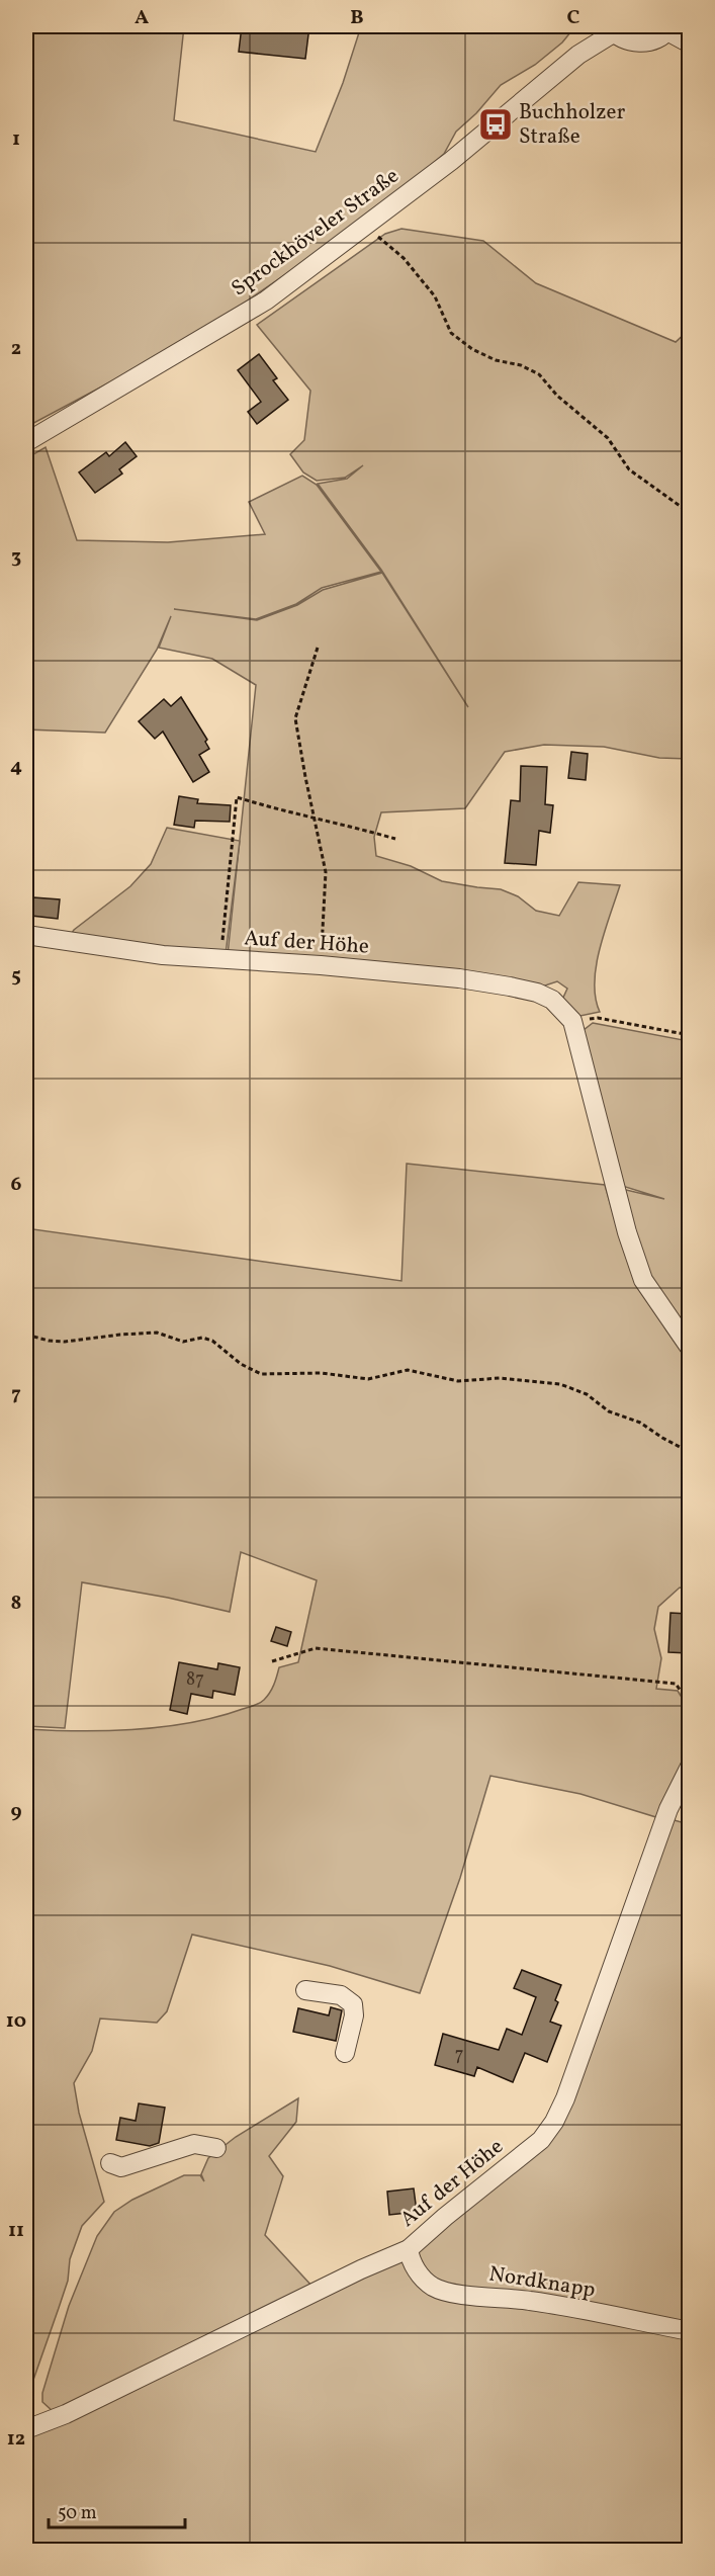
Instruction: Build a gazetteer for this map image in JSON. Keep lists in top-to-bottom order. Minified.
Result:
{"streets":{"street":["Sprockhöveler Straße","Auf der Höhe","Nordknapp"]},"crossings":[["Auf der Höhe","Nordknapp"]],"places":{"bus stop":["Buchholzer Straße"]},"house_numbers":["87","7"],"scale_bar":"50 m","grid":{"columns":["A","B","C"],"rows":["1","2","3","4","5","6","7","8","9","10","11","12"]}}
